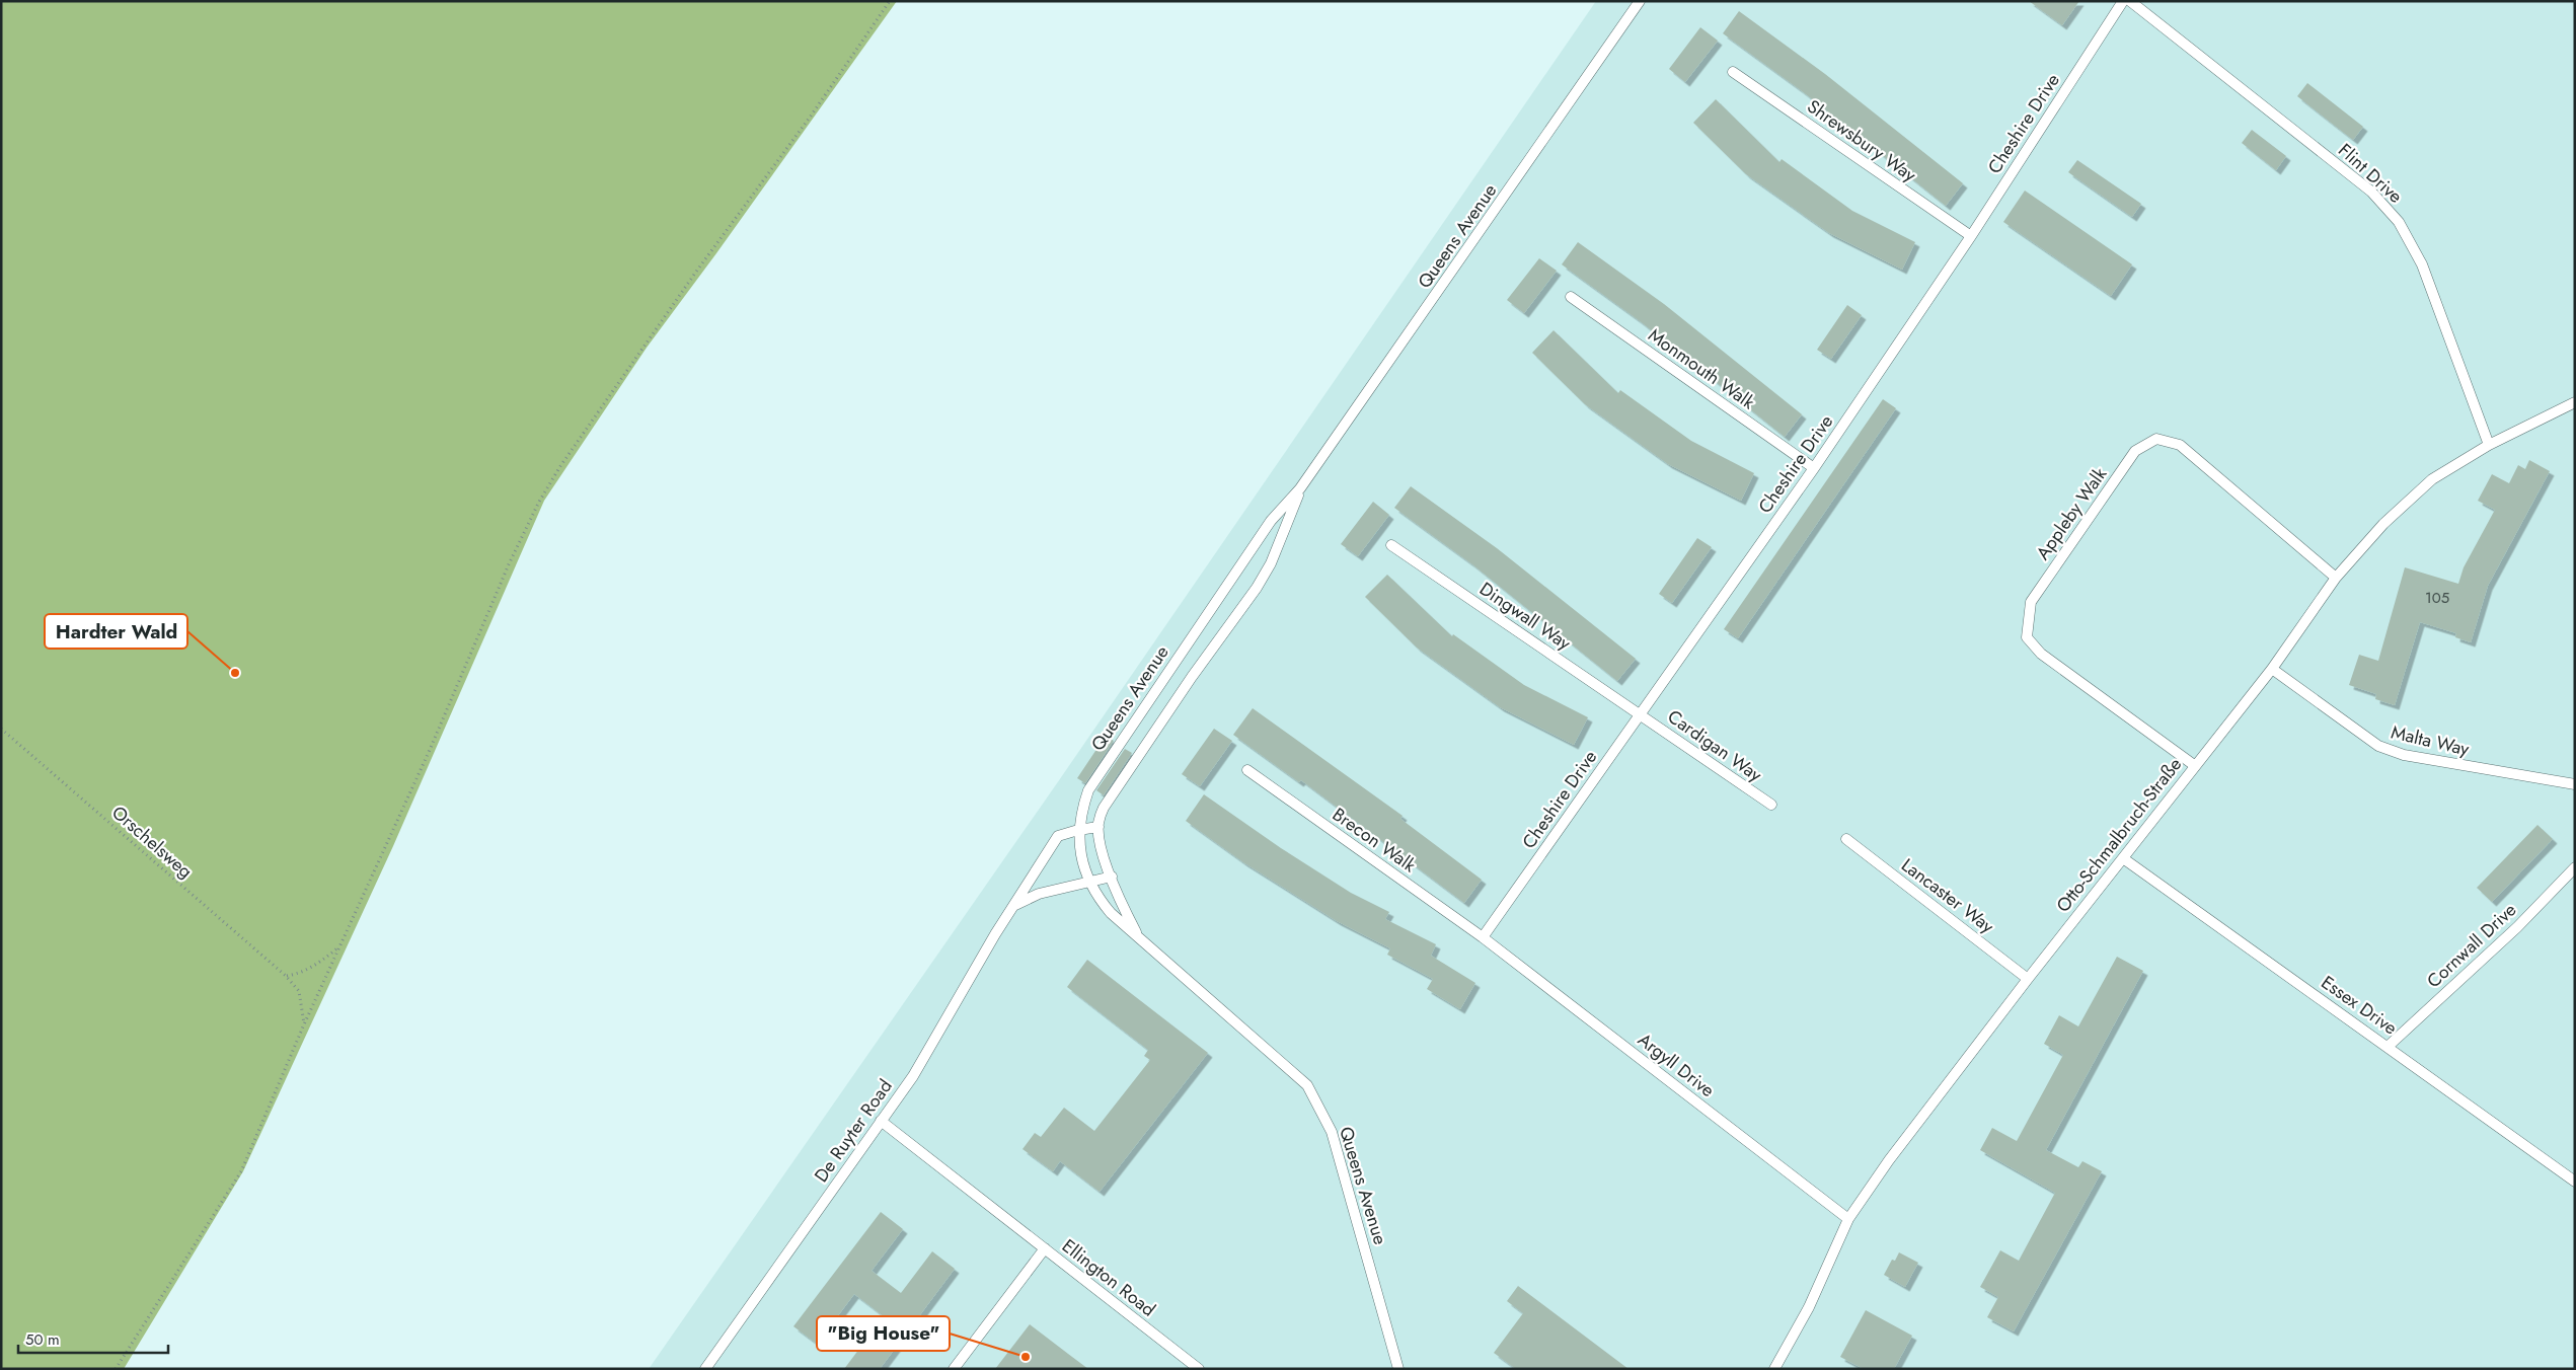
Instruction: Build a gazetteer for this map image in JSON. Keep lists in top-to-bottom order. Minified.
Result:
{"streets":{"lane":["Cheshire Drive","Shrewsbury Way","Flint Drive","Queens Avenue","Monmouth Walk","Appleby Walk","Dingwall Way","Malta Way","Cardigan Way","Otto-Schmalbruch-Straße","Brecon Walk","Lancaster Way","Cornwall Drive","Essex Drive","Argyll Drive","De Ruyter Road","Ellington Road"],"path":["Orschelsweg"]},"crossings":[["Cheshire Drive","Shrewsbury Way"],["Cheshire Drive","Monmouth Walk"],["Cheshire Drive","Dingwall Way"],["Cheshire Drive","Cardigan Way"],["Cheshire Drive","Brecon Walk"],["Cheshire Drive","Argyll Drive"],["Flint Drive","Otto-Schmalbruch-Straße"],["Queens Avenue","De Ruyter Road"],["Appleby Walk","Otto-Schmalbruch-Straße"],["Dingwall Way","Cardigan Way"],["Malta Way","Otto-Schmalbruch-Straße"],["Otto-Schmalbruch-Straße","Lancaster Way"],["Otto-Schmalbruch-Straße","Essex Drive"],["Otto-Schmalbruch-Straße","Argyll Drive"],["Brecon Walk","Argyll Drive"],["Cornwall Drive","Essex Drive"]],"places":["Hardter Wald","\"Big House\""],"house_numbers":["105"],"scale_bar":"50 m"}
